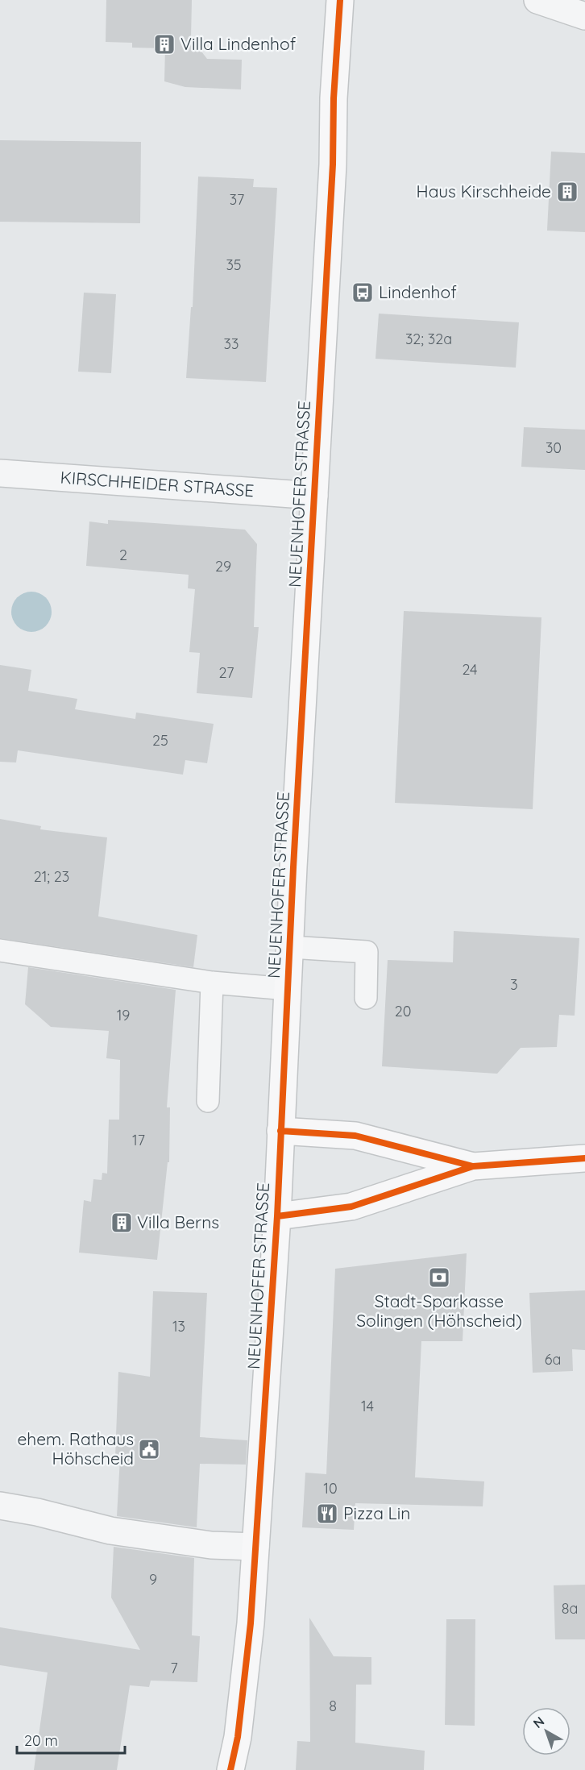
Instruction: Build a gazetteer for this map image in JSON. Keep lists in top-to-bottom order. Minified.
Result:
{"streets":{"main road":["NEUENHOFER STRASSE"],"street":["KIRSCHHEIDER STRASSE"]},"crossings":[["KIRSCHHEIDER STRASSE","NEUENHOFER STRASSE"]],"places":{"building":["Villa Lindenhof","Haus Kirschheide","Villa Berns"],"bus stop":["Lindenhof"],"bank":["Stadt-Sparkasse Solingen (Höhscheid)"],"public building":["ehem. Rathaus Höhscheid"],"restaurant":["Pizza Lin"]},"house_numbers":["37","35","32; 32a","33","30","2","29","24","27","25","21; 23","3","20","19","17","13","6a","14","10","9","8a","7","8"],"scale_bar":"20 m","north":"top left"}
